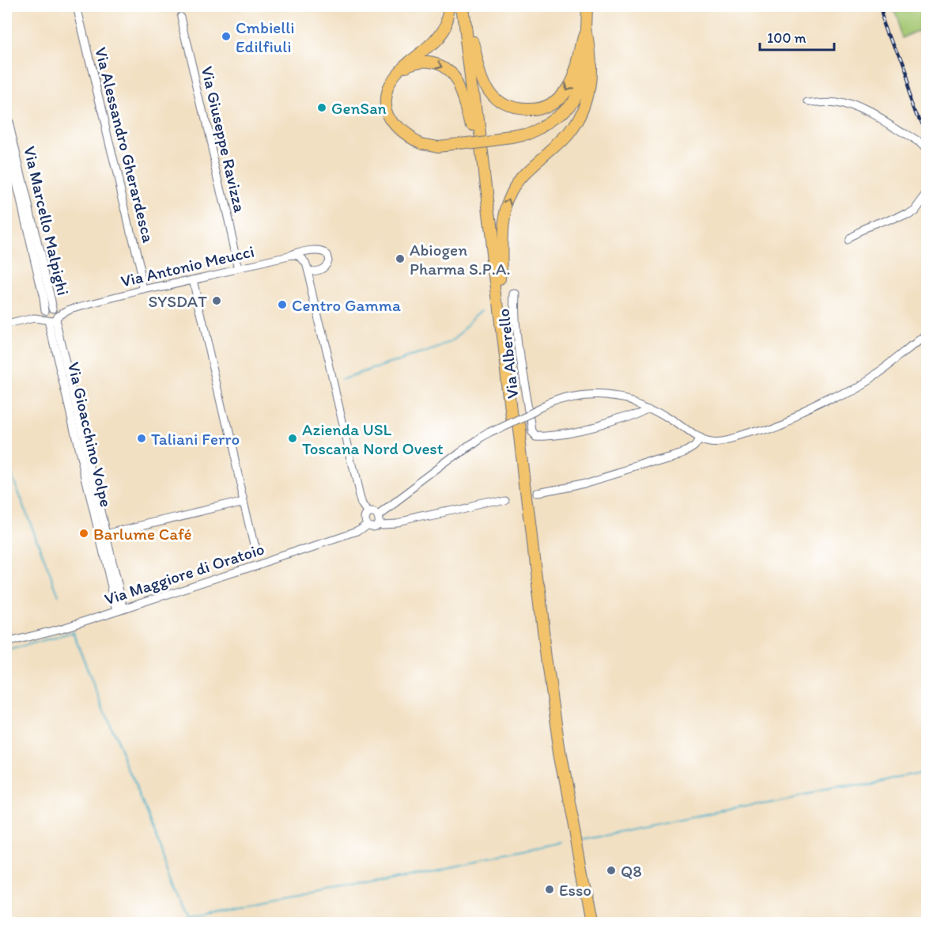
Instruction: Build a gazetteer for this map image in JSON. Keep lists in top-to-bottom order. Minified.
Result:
{"streets":{"street":["Via Giuseppe Ravizza","Via Alessandro Gherardesca","Via Marcello Malpighi","Via Antonio Meucci","Via Alberello","Via Gioacchino Volpe","Via Maggiore di Oratoio"]},"crossings":[["Via Giuseppe Ravizza","Via Antonio Meucci"],["Via Alessandro Gherardesca","Via Antonio Meucci"],["Via Marcello Malpighi","Via Antonio Meucci"],["Via Marcello Malpighi","Via Gioacchino Volpe"],["Via Antonio Meucci","Via Gioacchino Volpe"],["Via Alberello","Via Maggiore di Oratoio"],["Via Gioacchino Volpe","Via Maggiore di Oratoio"]],"places":["Cmbielli Edilfiuli","GenSan","Abiogen Pharma S.P.A.","SYSDAT","Centro Gamma","Taliani Ferro","Azienda USL Toscana Nord Ovest","Barlume Café","Q8","Esso"],"scale_bar":"100 m"}
